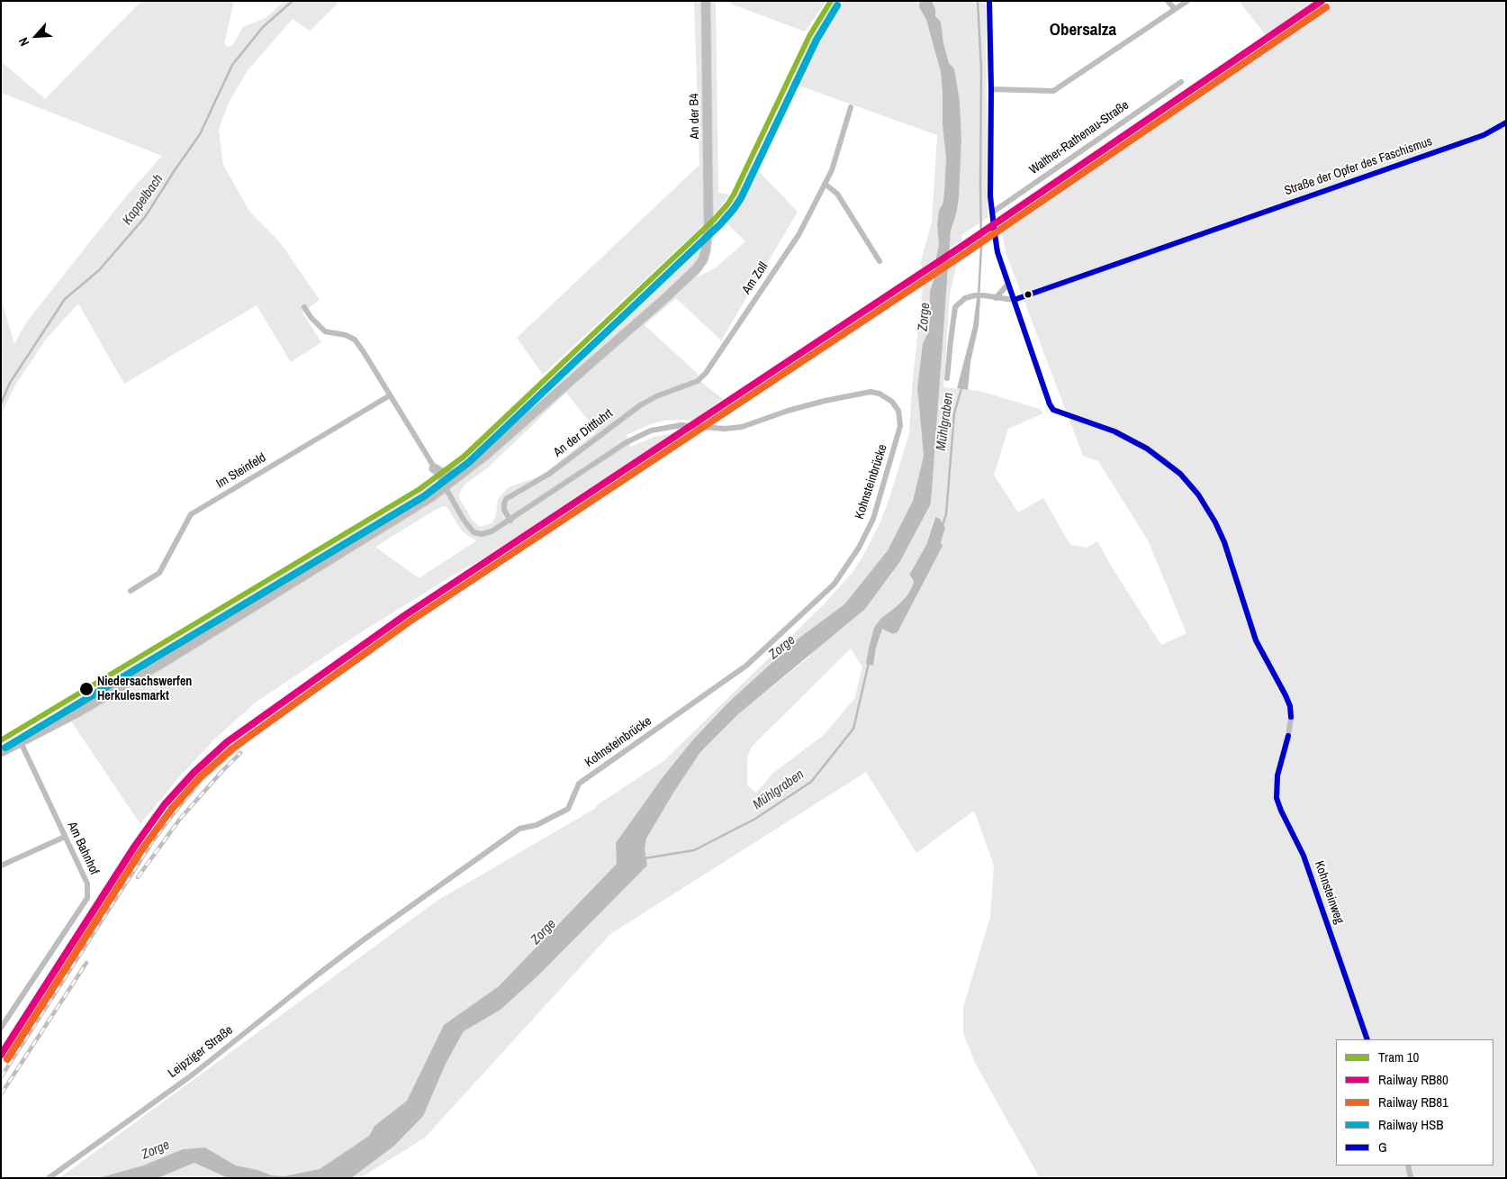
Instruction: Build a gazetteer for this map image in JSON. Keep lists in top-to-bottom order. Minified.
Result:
{"streets":{"main road":["An der B4"],"street":["Walther-Rathenau-Straße","Straße der Opfer des Faschismus","Am Zoll","An der Dittfuhrt","Im Steinfeld","Kohnsteinbrücke","Am Bahnhof","Kohnsteinweg","Leipziger Straße"]},"crossings":[["An der B4","Kohnsteinbrücke"],["An der B4","Am Bahnhof"],["Walther-Rathenau-Straße","Kohnsteinweg"],["Straße der Opfer des Faschismus","Kohnsteinweg"],["Am Zoll","An der Dittfuhrt"],["An der Dittfuhrt","Kohnsteinbrücke"],["Kohnsteinbrücke","Leipziger Straße"]],"districts":["Obersalza"],"water":["Kappelbach","Zorge","Mühlgraben"],"places":["Niedersachswerfen Herkulesmarkt"],"lines":["tram line 10","rail line RB80","transit line G","rail line HSB","rail line RB81"],"legend":["Tram 10","Railway RB80","Railway RB81","Railway HSB","G"],"north":"bottom left"}
